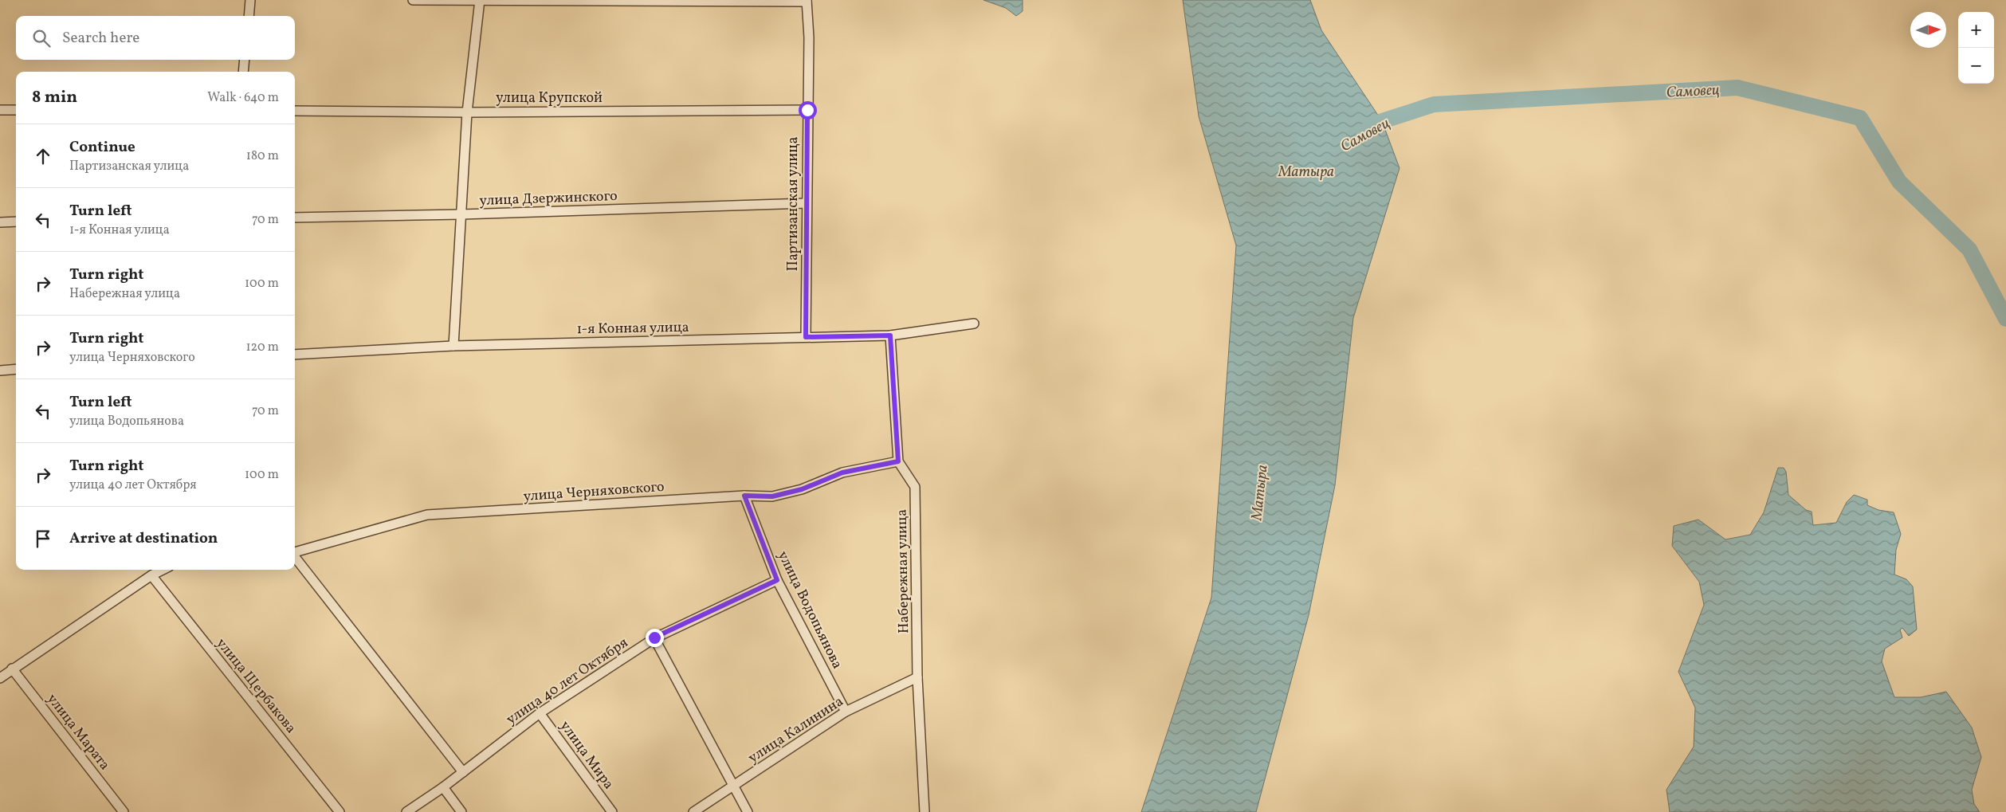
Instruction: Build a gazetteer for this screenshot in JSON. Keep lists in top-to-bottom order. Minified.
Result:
{"streets":{"street":["улица Крупской","улица Дзержинского","Партизанская улица","1-я Конная улица","улица Черняховского","Набережная улица","улица Водопьянова","улица 40 лет Октября","улица Щербакова","улица Калинина","улица Марата","улица Мира"]},"crossings":[["улица Крупской","Партизанская улица"],["улица Дзержинского","Партизанская улица"],["Партизанская улица","1-я Конная улица"],["1-я Конная улица","Набережная улица"],["улица Черняховского","Набережная улица"],["улица Черняховского","улица Водопьянова"],["Набережная улица","улица Калинина"],["улица Водопьянова","улица 40 лет Октября"],["улица Водопьянова","улица Калинина"],["улица 40 лет Октября","улица Мира"]],"water":["Самовец","Матыра"],"north":"right","page":{"map_buttons":["+","−"],"search":"Search here","heading":["8 min","Walk · 640 m"],"list":[["Continue","Партизанская улица","180 m"],["Turn left","1-я Конная улица","70 m"],["Turn right","Набережная улица","100 m"],["Turn right","улица Черняховского","120 m"],["Turn left","улица Водопьянова","70 m"],["Turn right","улица 40 лет Октября","100 m"],"Arrive at destination"]}}
